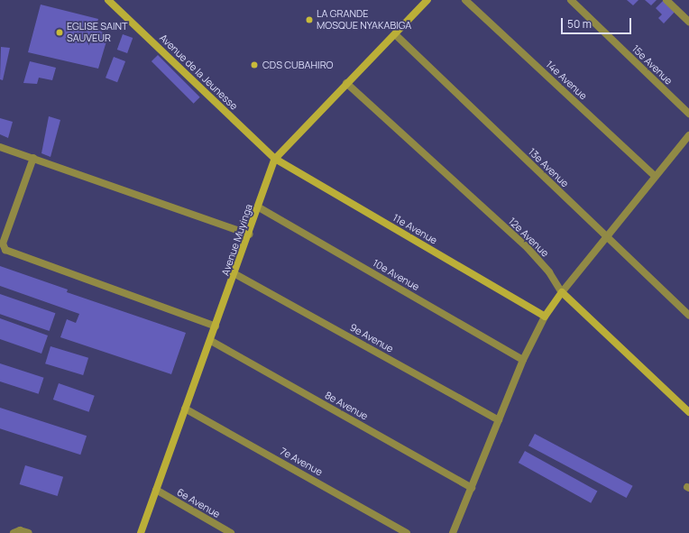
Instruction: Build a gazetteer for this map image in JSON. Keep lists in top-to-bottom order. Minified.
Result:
{"streets":{"street":["15e Avenue","Avenue de la Jeunesse","14e Avenue","13e Avenue","11e Avenue","12e Avenue","Avenue Muyinga","10e Avenue","9e Avenue","8e Avenue","7e Avenue","6e Avenue"]},"crossings":[["Avenue de la Jeunesse","11e Avenue"],["Avenue de la Jeunesse","Avenue Muyinga"],["13e Avenue","Avenue Muyinga"],["11e Avenue","Avenue Muyinga"],["12e Avenue","Avenue Muyinga"],["Avenue Muyinga","10e Avenue"],["Avenue Muyinga","9e Avenue"],["Avenue Muyinga","8e Avenue"],["Avenue Muyinga","7e Avenue"],["Avenue Muyinga","6e Avenue"]],"places":["LA GRANDE MOSQUE NYAKABIGA","EGLISE SAINT SAUVEUR","CDS CUBAHIRO"],"scale_bar":"50 m"}
